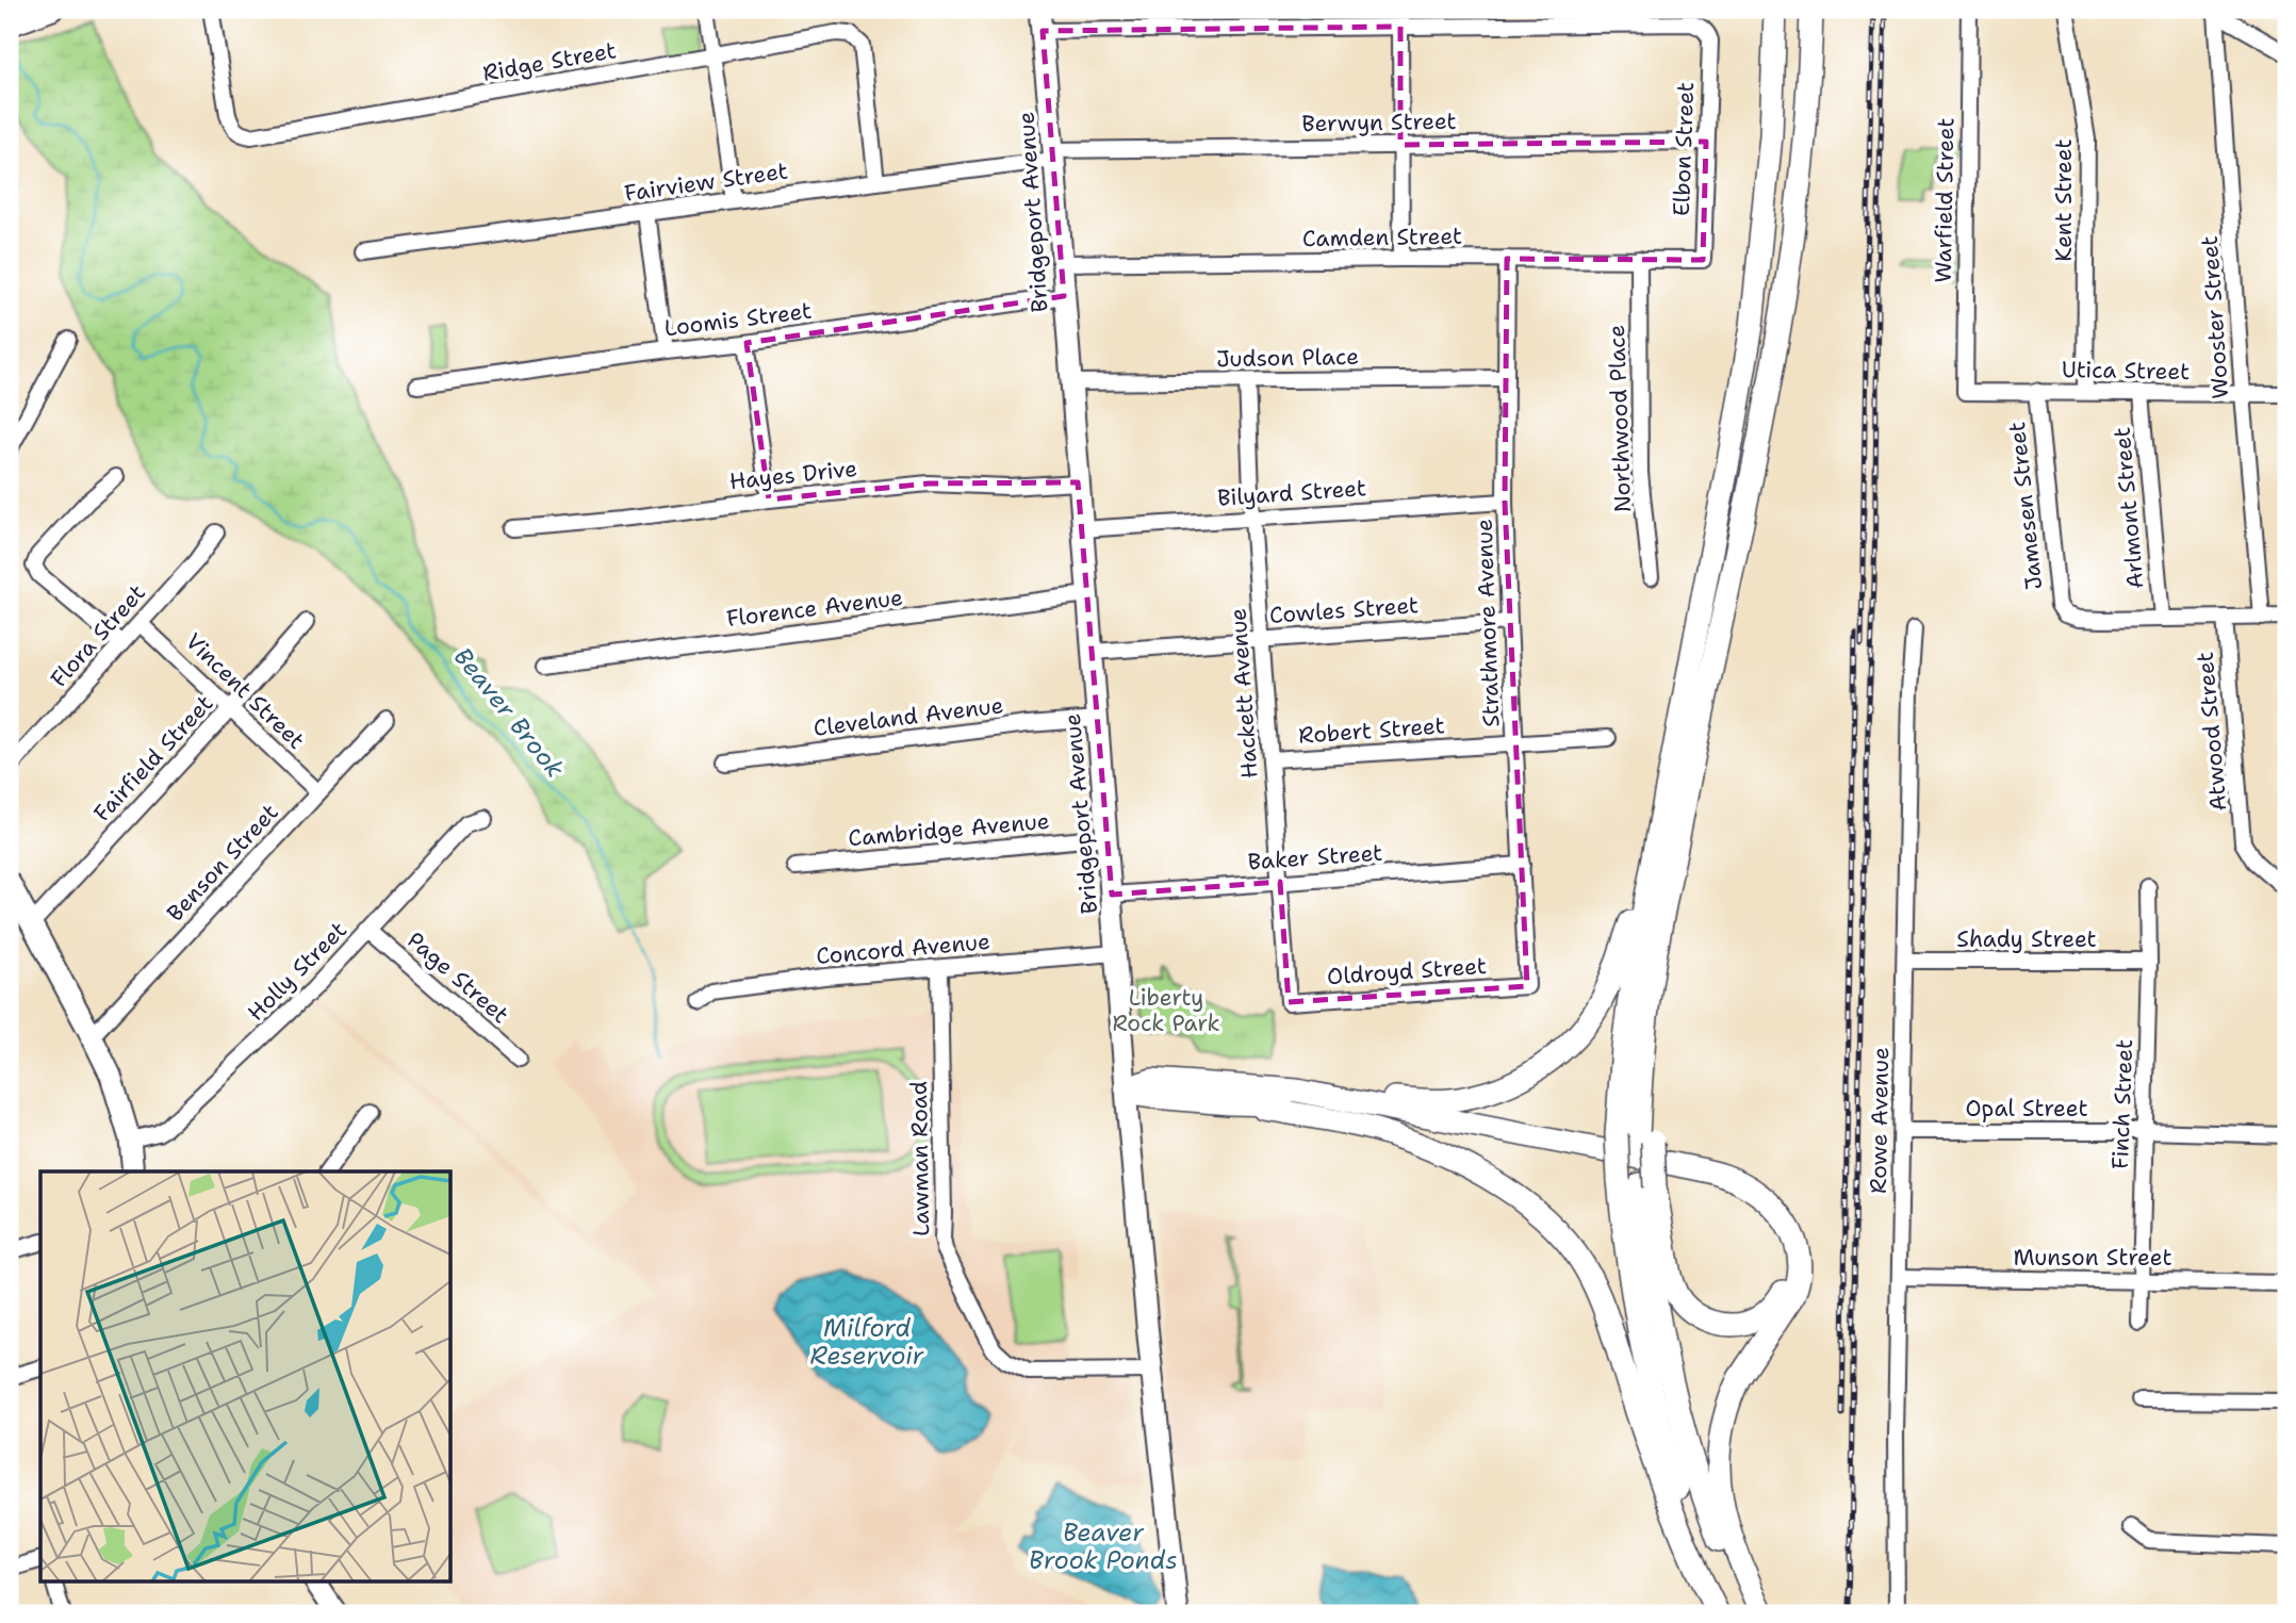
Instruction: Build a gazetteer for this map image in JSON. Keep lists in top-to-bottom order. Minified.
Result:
{"streets":{"main road":["Bridgeport Avenue"],"street":["Ridge Street","Berwyn Street","Elbon Street","Fairview Street","Warfield Street","Kent Street","Camden Street","Wooster Street","Loomis Street","Judson Place","Utica Street","Northwood Place","Hayes Drive","Bilyard Street","Jamesen Street","Arlmont Street","Florence Avenue","Cowles Street","Strathmore Avenue","Flora Street","Vincent Street","Hackett Avenue","Cleveland Avenue","Robert Street","Atwood Street","Fairfield Street","Cambridge Avenue","Baker Street","Benson Street","Shady Street","Concord Avenue","Holly Street","Oldroyd Street","Page Street","Finch Street","Opal Street","Rowe Avenue","Lawman Road","Munson Street"]},"crossings":[["Ridge Street","Fairview Street"],["Berwyn Street","Elbon Street"],["Berwyn Street","Fairview Street"],["Berwyn Street","Bridgeport Avenue"],["Elbon Street","Camden Street"],["Fairview Street","Bridgeport Avenue"],["Warfield Street","Utica Street"],["Kent Street","Utica Street"],["Bridgeport Avenue","Camden Street"],["Bridgeport Avenue","Loomis Street"],["Bridgeport Avenue","Judson Place"],["Bridgeport Avenue","Hayes Drive"],["Bridgeport Avenue","Bilyard Street"],["Bridgeport Avenue","Florence Avenue"],["Bridgeport Avenue","Cowles Street"],["Bridgeport Avenue","Cleveland Avenue"],["Bridgeport Avenue","Cambridge Avenue"],["Bridgeport Avenue","Baker Street"],["Bridgeport Avenue","Concord Avenue"],["Bridgeport Avenue","Lawman Road"],["Camden Street","Northwood Place"],["Camden Street","Strathmore Avenue"],["Wooster Street","Utica Street"],["Judson Place","Strathmore Avenue"],["Judson Place","Hackett Avenue"],["Utica Street","Jamesen Street"],["Utica Street","Arlmont Street"],["Bilyard Street","Strathmore Avenue"],["Bilyard Street","Hackett Avenue"],["Jamesen Street","Arlmont Street"],["Cowles Street","Strathmore Avenue"],["Cowles Street","Hackett Avenue"],["Strathmore Avenue","Robert Street"],["Strathmore Avenue","Baker Street"],["Strathmore Avenue","Oldroyd Street"],["Flora Street","Vincent Street"],["Vincent Street","Fairfield Street"],["Vincent Street","Benson Street"],["Hackett Avenue","Robert Street"],["Hackett Avenue","Baker Street"],["Hackett Avenue","Oldroyd Street"],["Shady Street","Finch Street"],["Shady Street","Rowe Avenue"],["Concord Avenue","Lawman Road"],["Holly Street","Page Street"],["Finch Street","Opal Street"],["Finch Street","Munson Street"],["Opal Street","Rowe Avenue"],["Rowe Avenue","Munson Street"]],"water":["Beaver Brook","Milford Reservoir","Beaver Brook Ponds"],"parks":["Liberty Rock Park"]}
